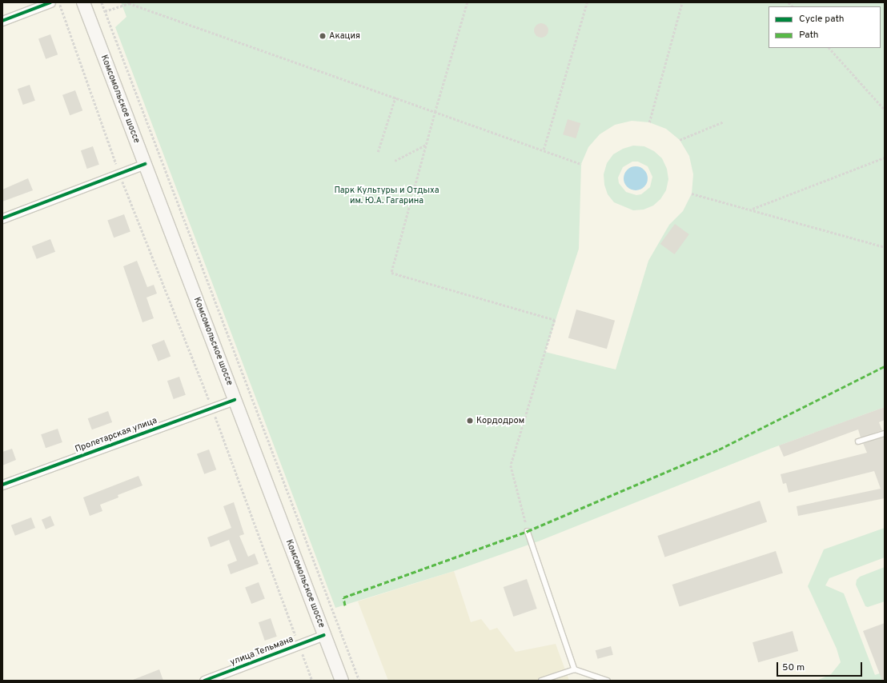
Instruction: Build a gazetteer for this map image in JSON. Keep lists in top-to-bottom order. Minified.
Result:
{"streets":{"main road":["Комсомольское шоссе"],"street":["Пролетарская улица","улица Тельмана"]},"crossings":[["Комсомольское шоссе","Пролетарская улица"],["Комсомольское шоссе","улица Тельмана"]],"parks":["Парк Культуры и Отдыха им. Ю.А. Гагарина"],"places":["Акация","Кордодром"],"legend":["Cycle path","Path"],"scale_bar":"50 m"}
